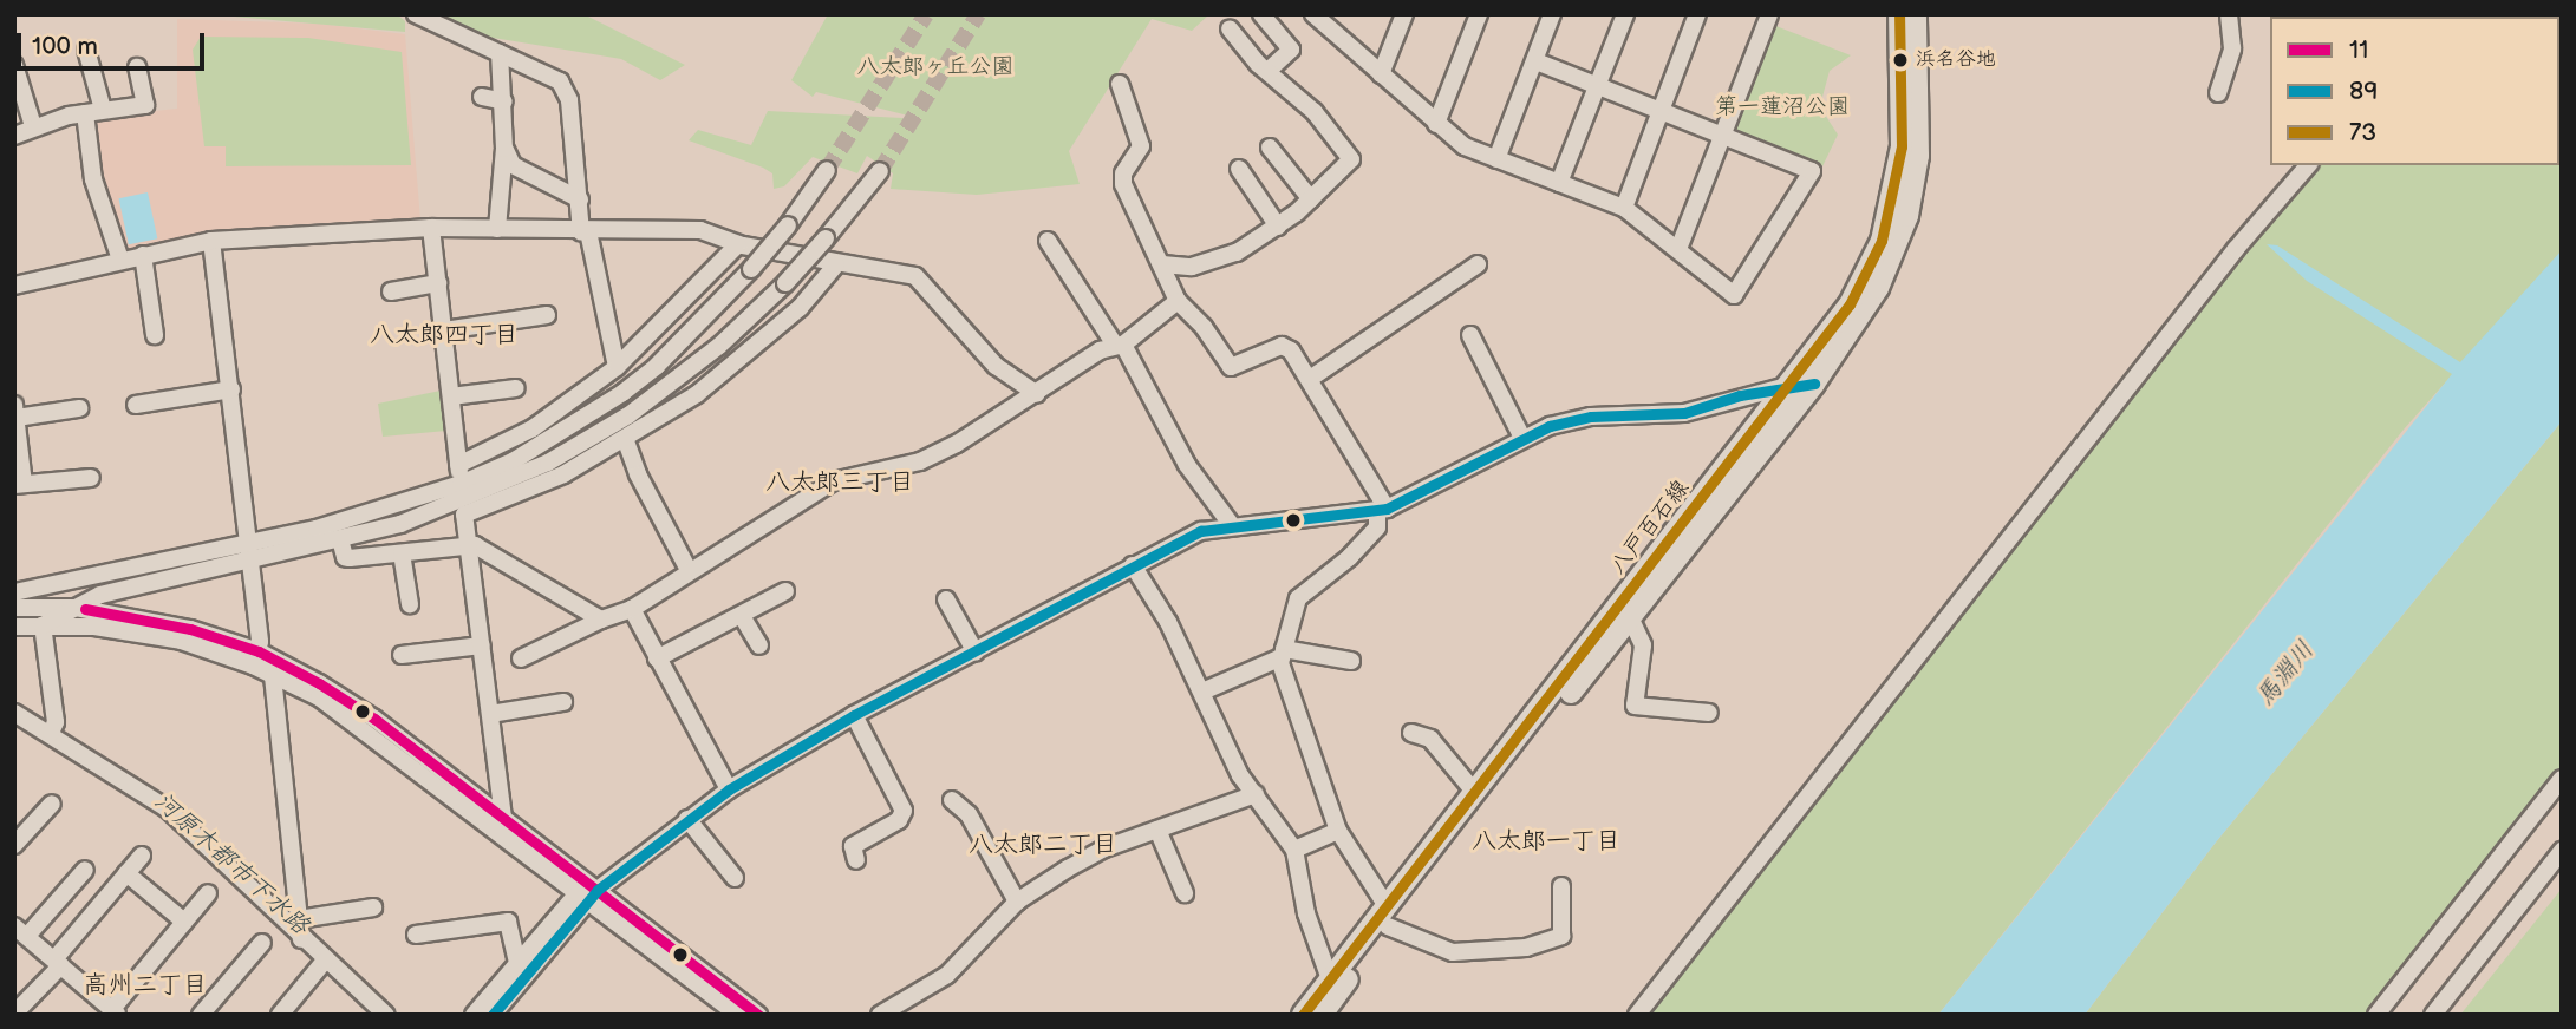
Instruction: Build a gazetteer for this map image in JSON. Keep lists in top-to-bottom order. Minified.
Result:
{"streets":{"main road":["八戸百石線"]},"districts":["八太郎四丁目","八太郎三丁目","八太郎一丁目","八太郎二丁目","高州二丁目"],"water":["馬淵川","河原木都市下水路"],"parks":["八太郎ヶ丘公園","第一蓮沼公園"],"places":["浜名谷地"],"lines":["transit line 73","transit line 89","transit line 11"],"legend":["11","89","73"],"scale_bar":"100 m"}
